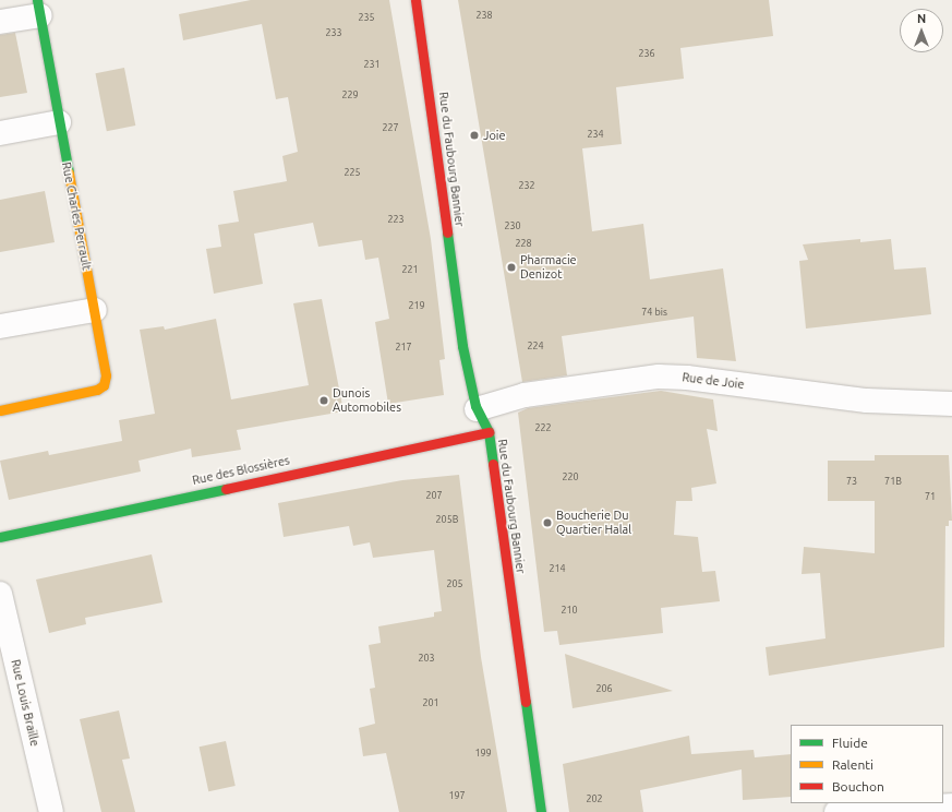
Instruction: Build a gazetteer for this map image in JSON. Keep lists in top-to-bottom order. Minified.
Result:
{"streets":{"street":["Rue du Faubourg Bannier","Rue Charles Perrault","Rue de Joie","Rue des Blossières","Rue Louis Braille"]},"crossings":[["Rue du Faubourg Bannier","Rue de Joie"],["Rue du Faubourg Bannier","Rue des Blossières"]],"places":["Joie","Pharmacie Denizot","Dunois Automobiles","Boucherie Du Quartier Halal"],"house_numbers":["238","235","233","236","231","229","227","234","225","232","223","230","228","221","219","74 bis","224","217","222","220","73","71B","207","71","205B","214","205","210","203","206","201","199","197","202"],"legend":["Fluide","Ralenti","Bouchon"],"north":"top"}
